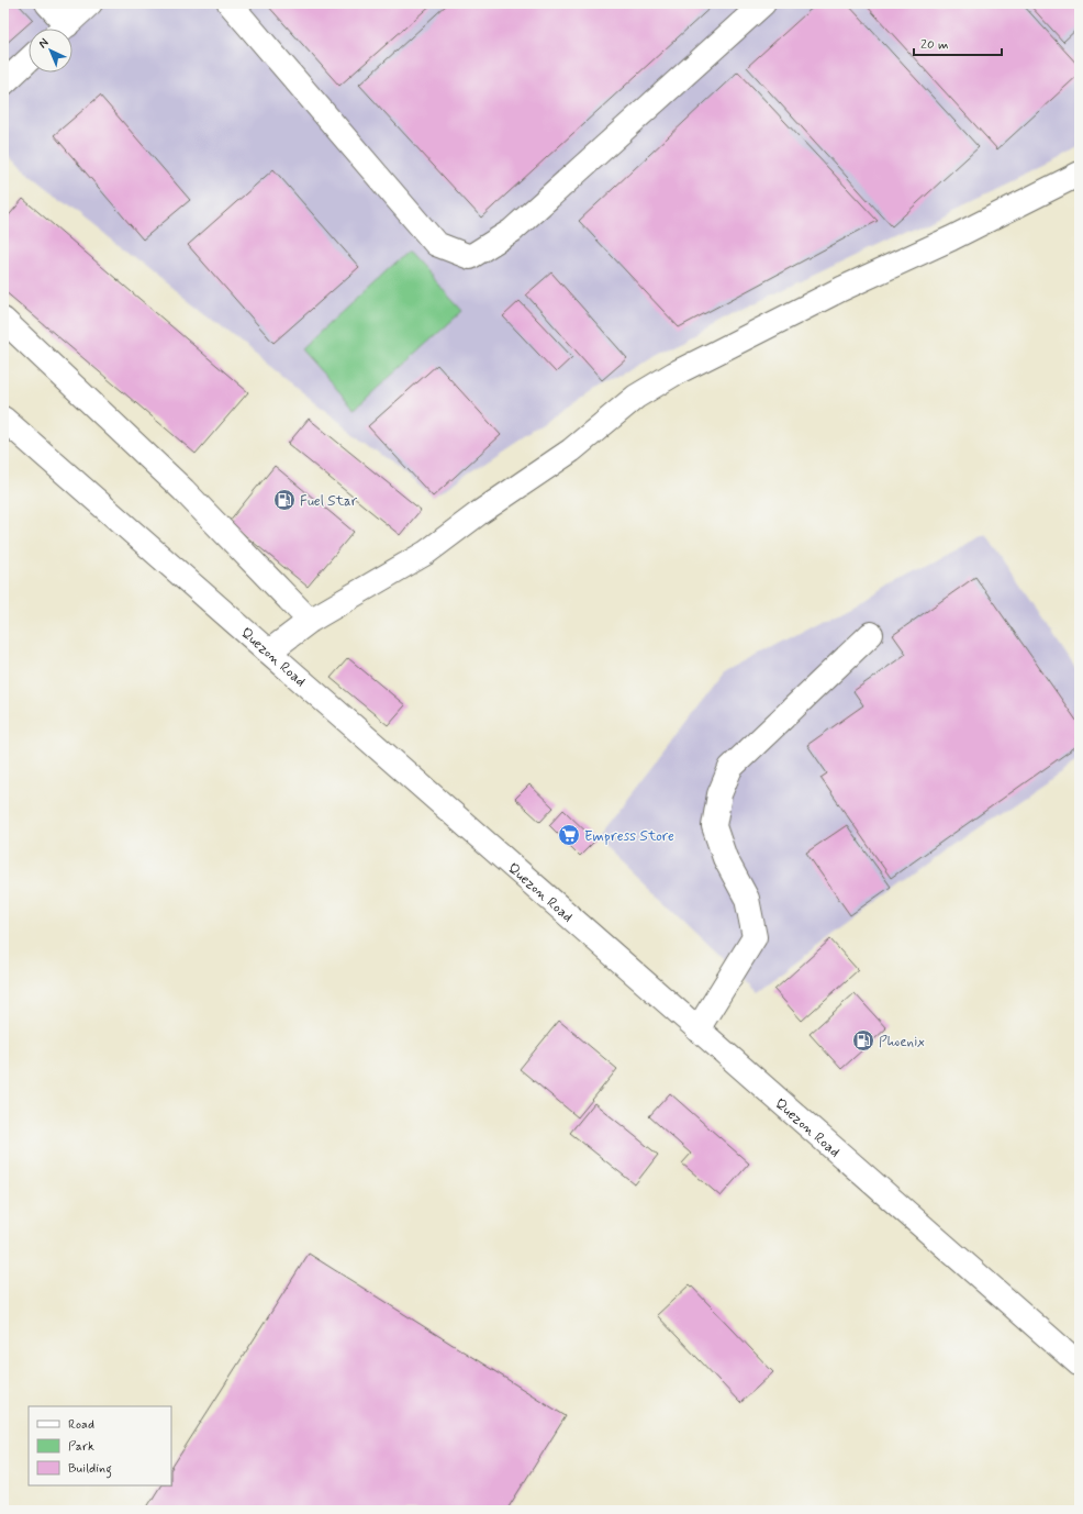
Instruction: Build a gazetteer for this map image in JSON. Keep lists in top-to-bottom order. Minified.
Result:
{"streets":{"main road":["Quezon Road"]},"places":{"fuel station":["Fuel Star","Phoenix"],"supermarket":["Empress Store"]},"legend":["Road","Park","Building"],"scale_bar":"20 m","north":"top left"}
